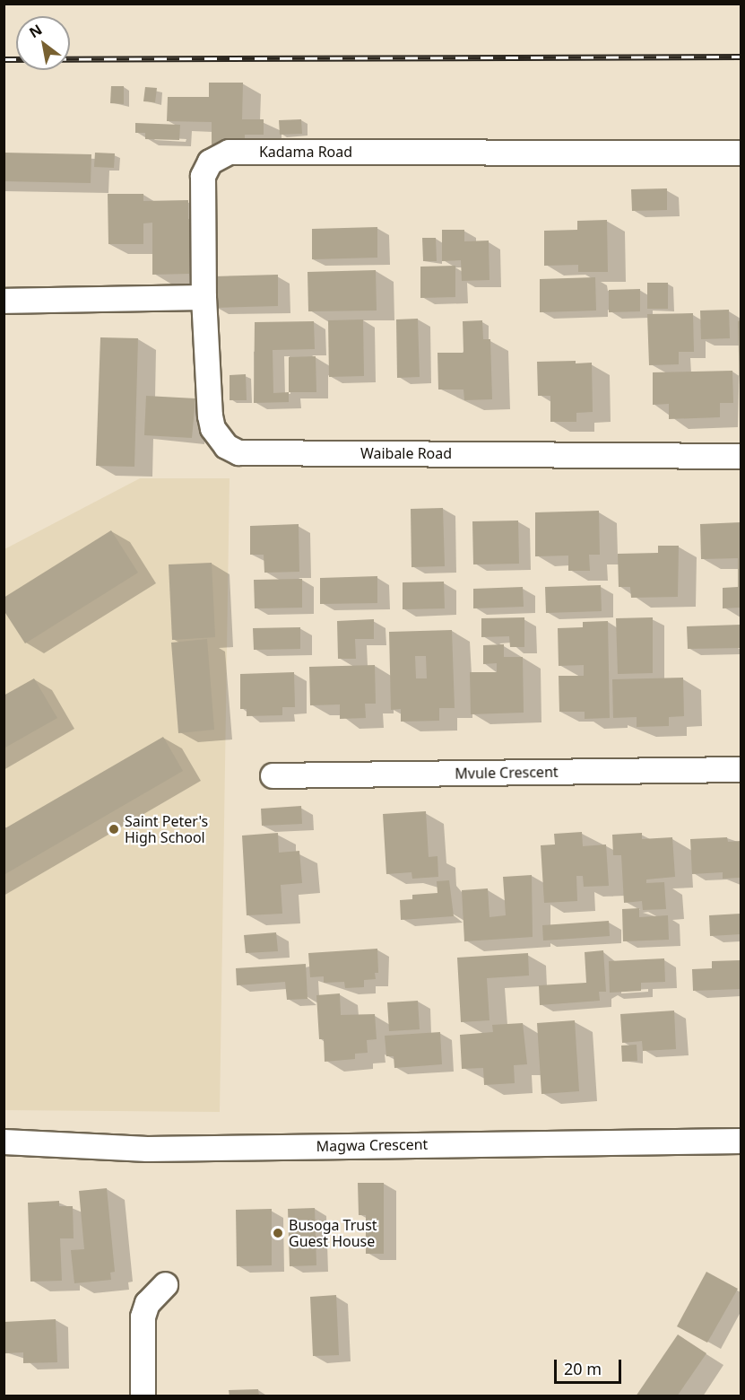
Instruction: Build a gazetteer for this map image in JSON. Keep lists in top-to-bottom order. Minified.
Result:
{"streets":{"street":["Kadama Road","Waibale Road","Mvule Crescent","Magwa Crescent"]},"crossings":[["Kadama Road","Waibale Road"]],"places":["Saint Peter's High School","Busoga Trust Guest House"],"scale_bar":"20 m","north":"top left"}
